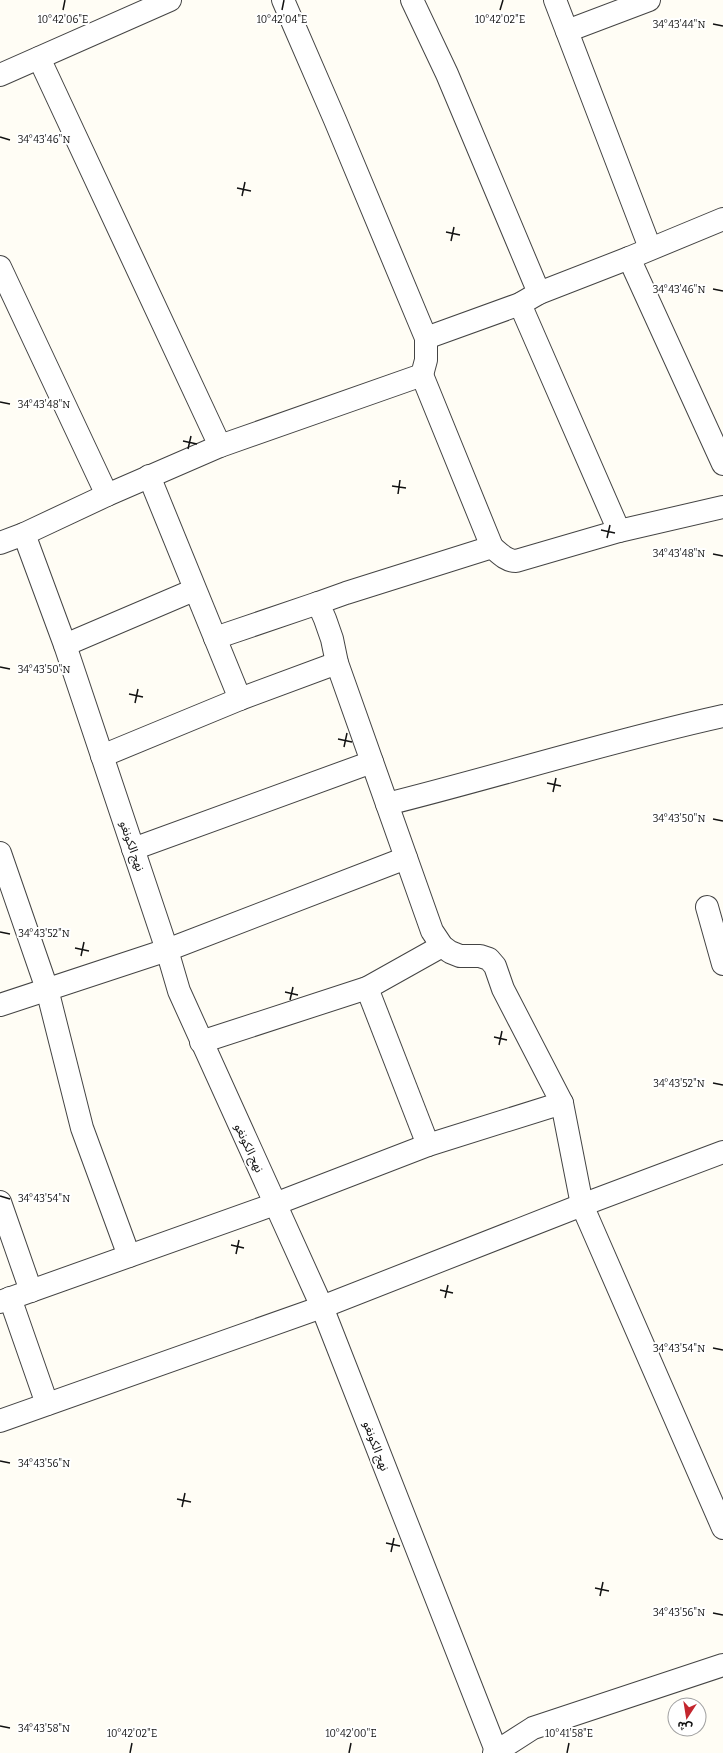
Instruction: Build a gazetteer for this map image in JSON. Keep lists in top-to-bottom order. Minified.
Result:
{"streets":{"street":["نهج الكونغو"]},"north":"bottom","coordinates":["10°42'06\"E","10°42'04\"E","10°42'02\"E","34°43'44\"N","34°43'46\"N","34°43'48\"N","34°43'50\"N","34°43'52\"N","34°43'54\"N","34°43'56\"N","34°43'58\"N","10°42'00\"E","10°41'58\"E"]}
